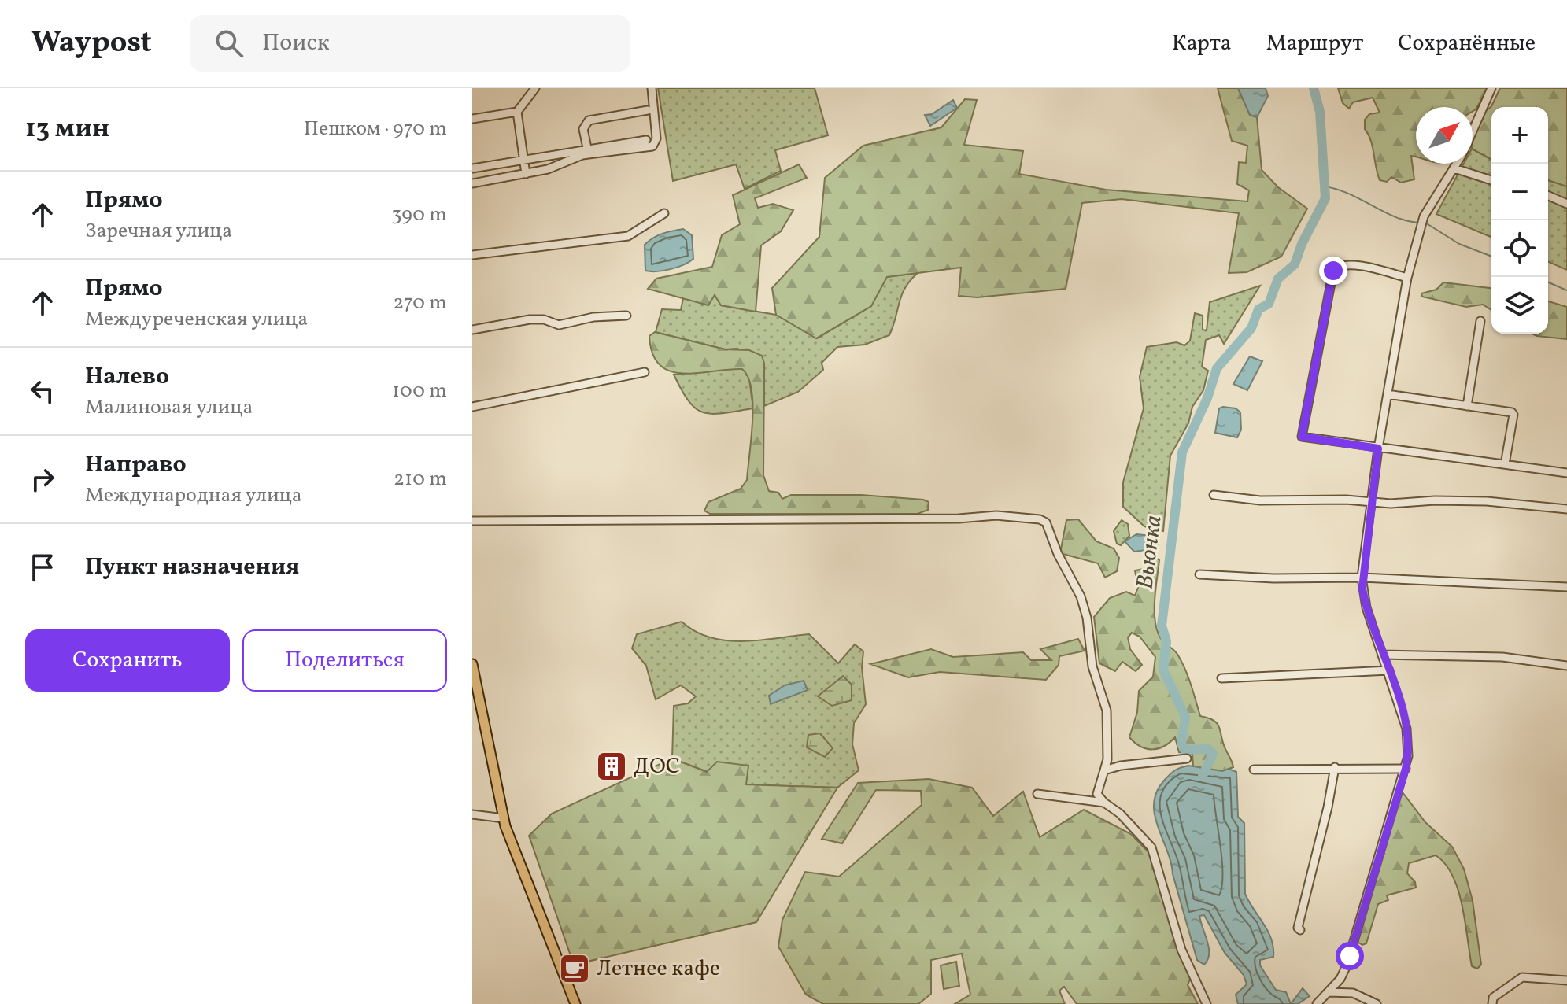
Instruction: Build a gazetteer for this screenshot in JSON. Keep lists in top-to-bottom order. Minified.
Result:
{"water":["Вьюнка"],"places":{"building":["ДОС"],"cafe":["Летнее кафе"]},"north":"top right","page":{"header":"Waypost","search":"Поиск","nav":["Карта","Маршрут","Сохранённые"],"heading":["13 мин","Пешком · 970 m"],"map_buttons":["+","−"],"list":[["Прямо","Заречная улица","390 m"],["Прямо","Междуреченская улица","270 m"],["Налево","Малиновая улица","100 m"],["Направо","Международная улица","210 m"],"Пункт назначения"],"buttons":["Сохранить","Поделиться"]}}
